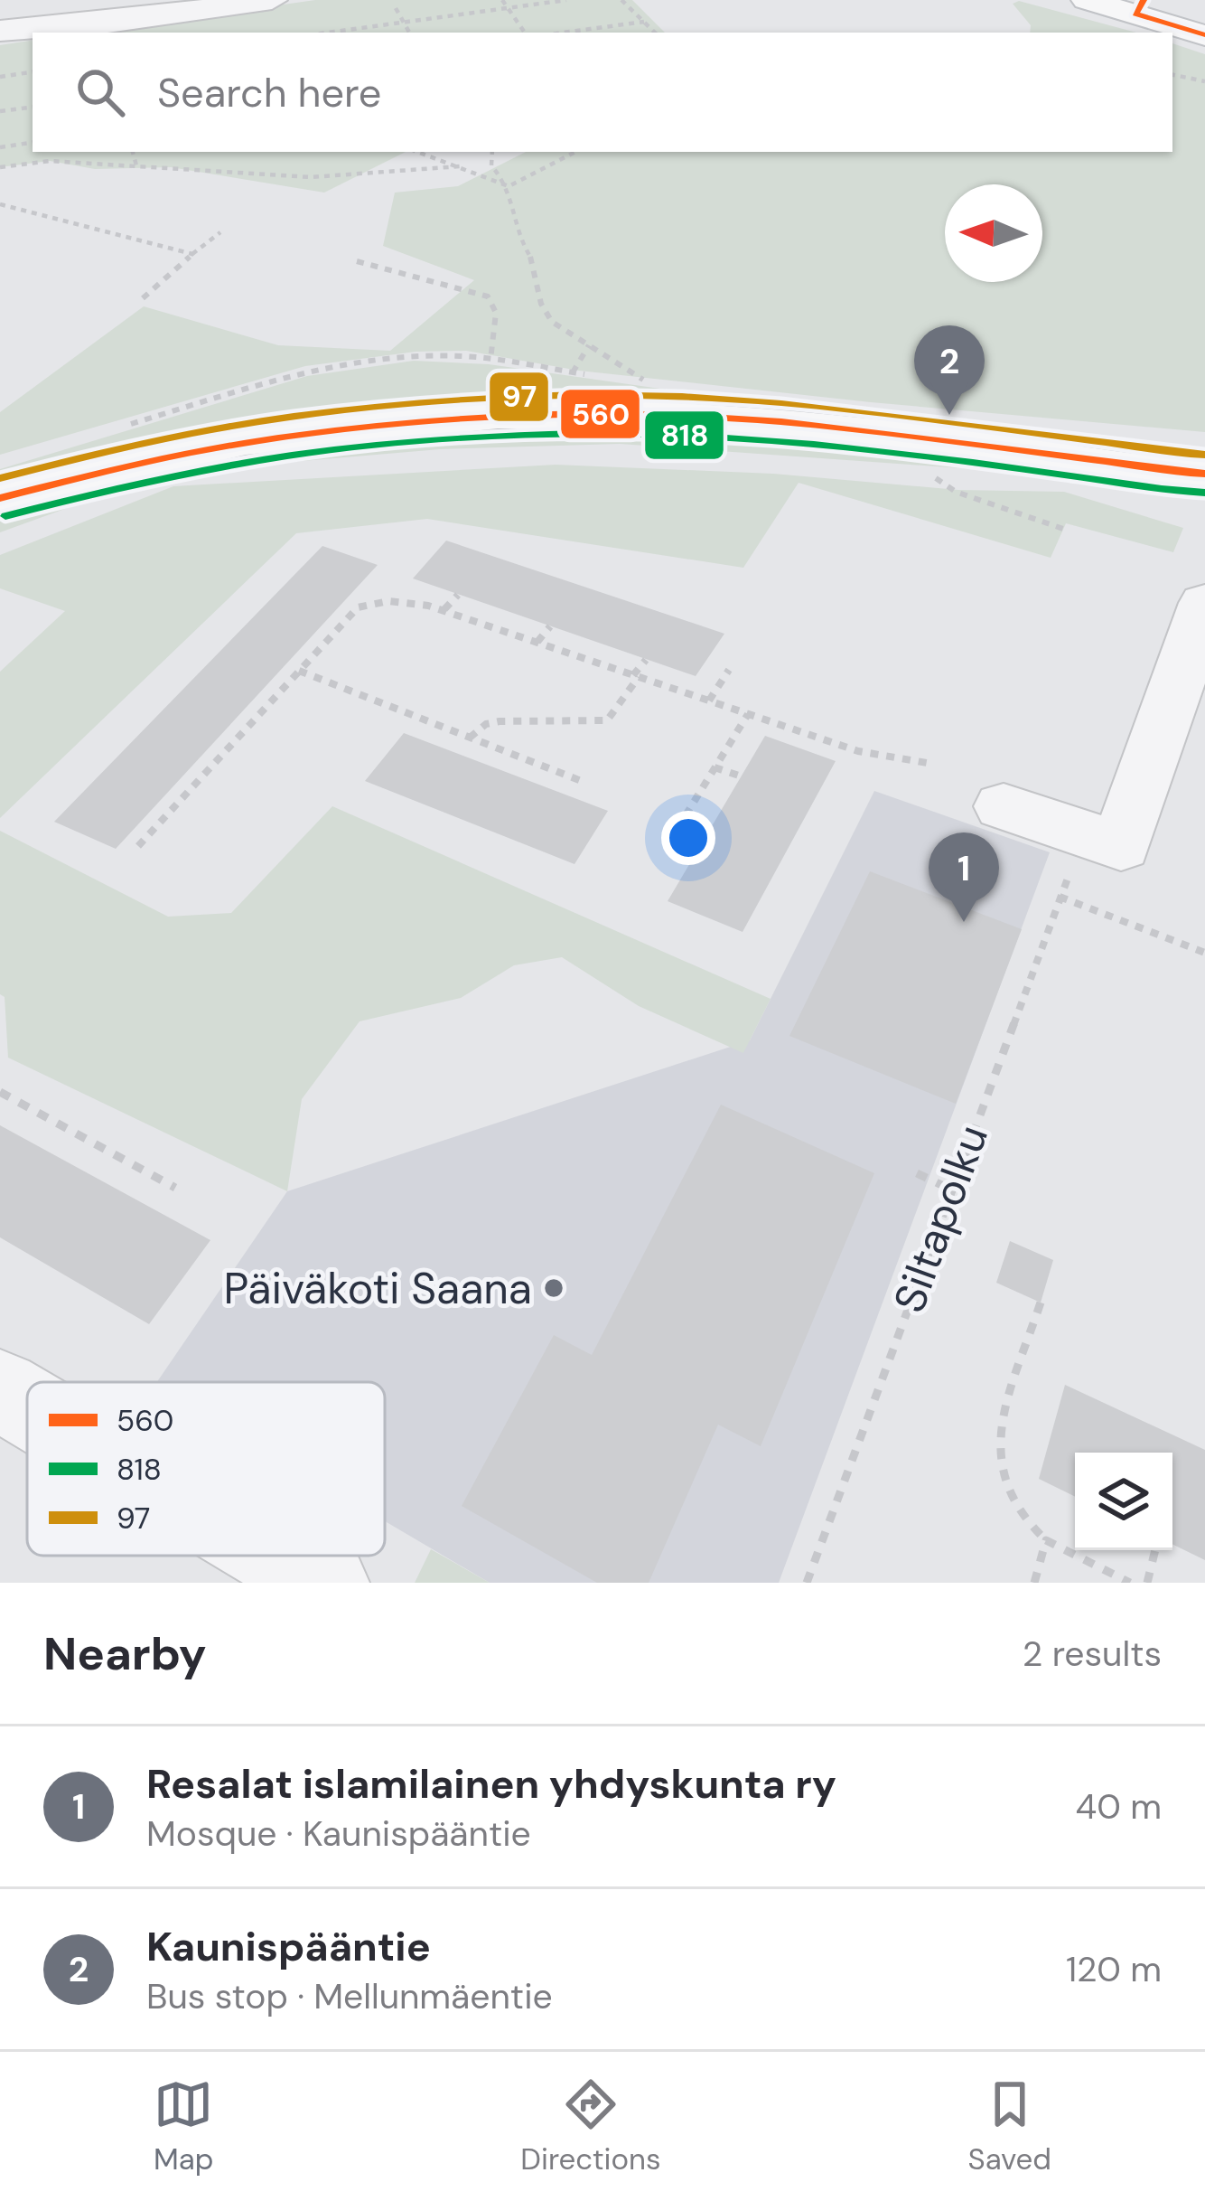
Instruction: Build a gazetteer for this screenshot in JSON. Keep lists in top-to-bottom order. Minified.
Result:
{"streets":{"path":["Siltapolku"]},"places":["Päiväkoti Saana"],"lines":["transit line 560","transit line 97","transit line 818"],"legend":["560","818","97"],"north":"left","page":{"search":"Search here","pins":["2","1"],"heading":["Nearby","2 results"],"list":[{"mark":"1","name":"Resalat islamilainen yhdyskunta ry","note":"Mosque · Kaunispääntie","value":"40 m"},{"mark":"2","name":"Kaunispääntie","note":"Bus stop · Mellunmäentie","value":"120 m"}],"nav":["Map","Directions","Saved"]}}
